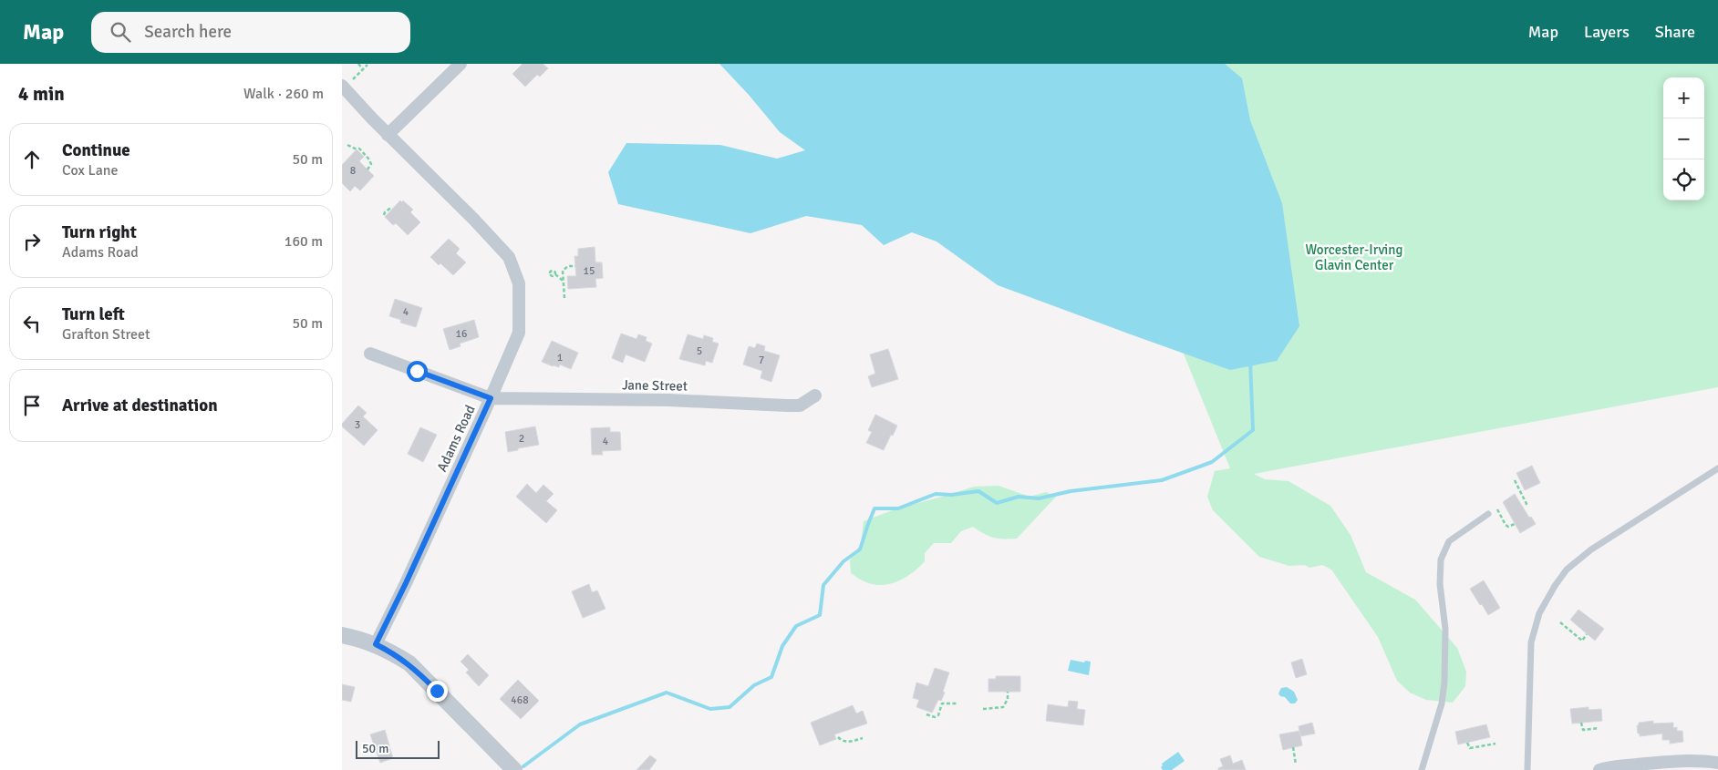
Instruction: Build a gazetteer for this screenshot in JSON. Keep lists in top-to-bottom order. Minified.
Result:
{"streets":{"street":["Jane Street","Adams Road"]},"crossings":[["Jane Street","Adams Road"]],"parks":["Worcester-Irving Glavin Center"],"house_numbers":["8","15","4","16","5","1","7","3","2","4","468"],"scale_bar":"50 m","page":{"header":"Map","search":"Search here","nav":["Map","Layers","Share"],"heading":["4 min","Walk · 260 m"],"map_buttons":["+","−"],"list":[["Continue","Cox Lane","50 m"],["Turn right","Adams Road","160 m"],["Turn left","Grafton Street","50 m"],"Arrive at destination"],"scale":"50 m"}}
